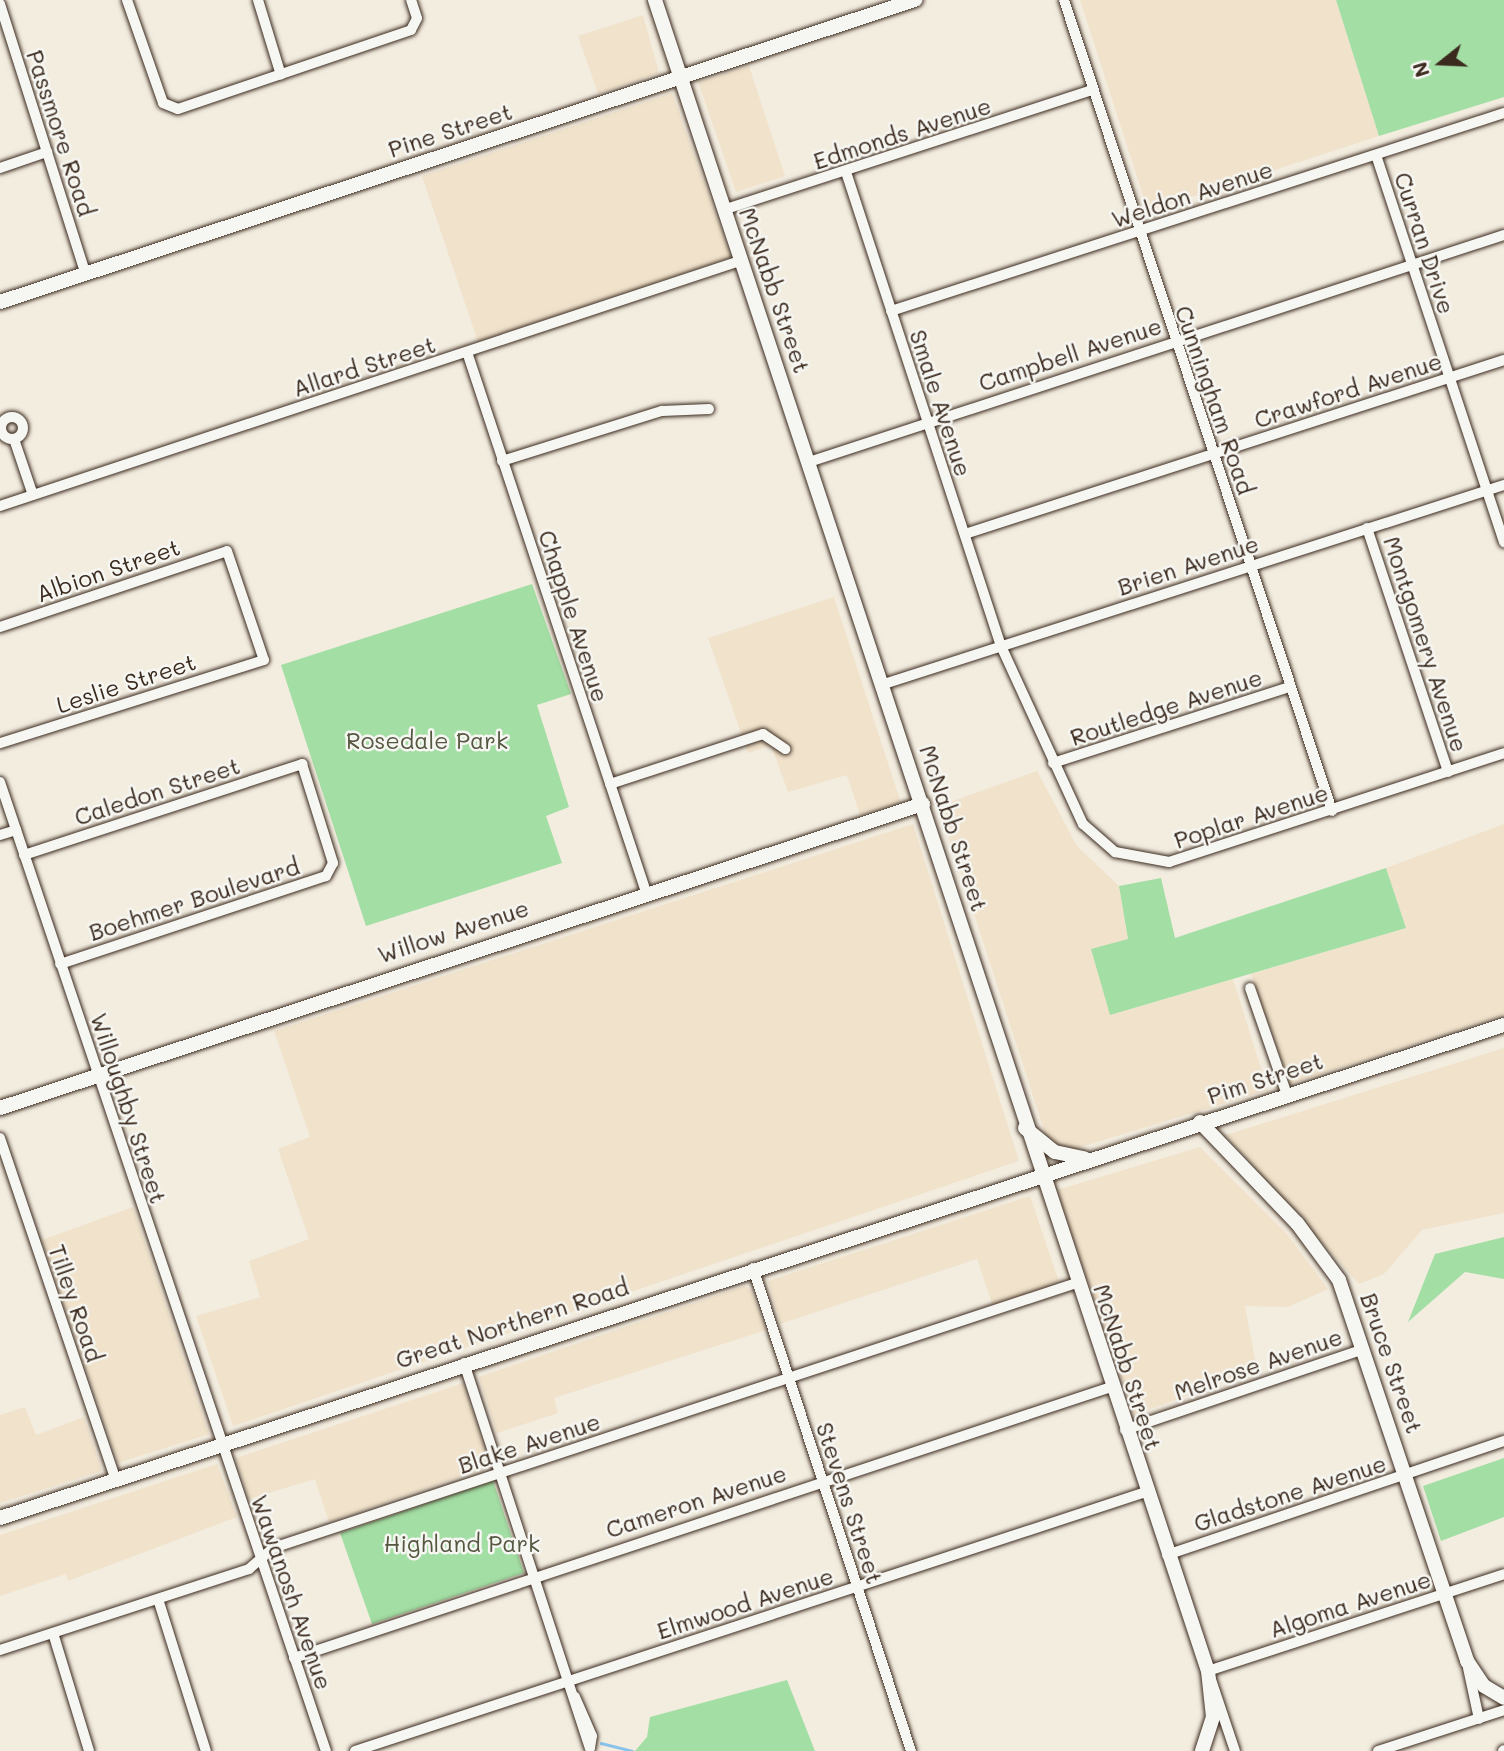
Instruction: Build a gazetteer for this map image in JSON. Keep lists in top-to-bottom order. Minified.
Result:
{"streets":{"main road":["Pine Street","McNabb Street","Willow Avenue","Pim Street","Great Northern Road","Bruce Street"],"street":["Passmore Road","Edmonds Avenue","Weldon Avenue","Curran Drive","Campbell Avenue","Allard Street","Crawford Avenue","Cunningham Road","Smale Avenue","Brien Avenue","Albion Street","Chapple Avenue","Montgomery Avenue","Leslie Street","Routledge Avenue","Caledon Street","Poplar Avenue","Boehmer Boulevard","Willoughby Street","Tilley Road","Melrose Avenue","Blake Avenue","Gladstone Avenue","Cameron Avenue","Stevens Street","Wawanosh Avenue","Elmwood Avenue","Algoma Avenue"]},"crossings":[["Pine Street","Passmore Road"],["Pine Street","McNabb Street"],["Edmonds Avenue","McNabb Street"],["Edmonds Avenue","Cunningham Road"],["Edmonds Avenue","Smale Avenue"],["Weldon Avenue","Curran Drive"],["Weldon Avenue","Cunningham Road"],["Weldon Avenue","Smale Avenue"],["Curran Drive","Campbell Avenue"],["Curran Drive","Crawford Avenue"],["Curran Drive","Brien Avenue"],["McNabb Street","Campbell Avenue"],["McNabb Street","Allard Street"],["McNabb Street","Brien Avenue"],["McNabb Street","Willow Avenue"],["McNabb Street","Pim Street"],["McNabb Street","Great Northern Road"],["McNabb Street","Melrose Avenue"],["McNabb Street","Blake Avenue"],["McNabb Street","Gladstone Avenue"],["McNabb Street","Cameron Avenue"],["McNabb Street","Elmwood Avenue"],["McNabb Street","Algoma Avenue"],["Campbell Avenue","Cunningham Road"],["Campbell Avenue","Smale Avenue"],["Allard Street","Chapple Avenue"],["Crawford Avenue","Cunningham Road"],["Crawford Avenue","Smale Avenue"],["Cunningham Road","Brien Avenue"],["Cunningham Road","Routledge Avenue"],["Cunningham Road","Poplar Avenue"],["Smale Avenue","Brien Avenue"],["Smale Avenue","Poplar Avenue"],["Brien Avenue","Montgomery Avenue"],["Brien Avenue","Poplar Avenue"],["Albion Street","Leslie Street"],["Chapple Avenue","Willow Avenue"],["Montgomery Avenue","Poplar Avenue"],["Routledge Avenue","Poplar Avenue"],["Caledon Street","Boehmer Boulevard"],["Caledon Street","Willoughby Street"],["Boehmer Boulevard","Willoughby Street"],["Willow Avenue","Willoughby Street"],["Pim Street","Great Northern Road"],["Pim Street","Bruce Street"],["Willoughby Street","Great Northern Road"],["Willoughby Street","Wawanosh Avenue"],["Tilley Road","Great Northern Road"],["Great Northern Road","Stevens Street"],["Great Northern Road","Wawanosh Avenue"],["Bruce Street","Melrose Avenue"],["Bruce Street","Gladstone Avenue"],["Bruce Street","Algoma Avenue"],["Blake Avenue","Stevens Street"],["Blake Avenue","Wawanosh Avenue"],["Cameron Avenue","Stevens Street"],["Cameron Avenue","Wawanosh Avenue"],["Stevens Street","Elmwood Avenue"]],"parks":["Rosedale Park","Highland Park"],"north":"left"}
